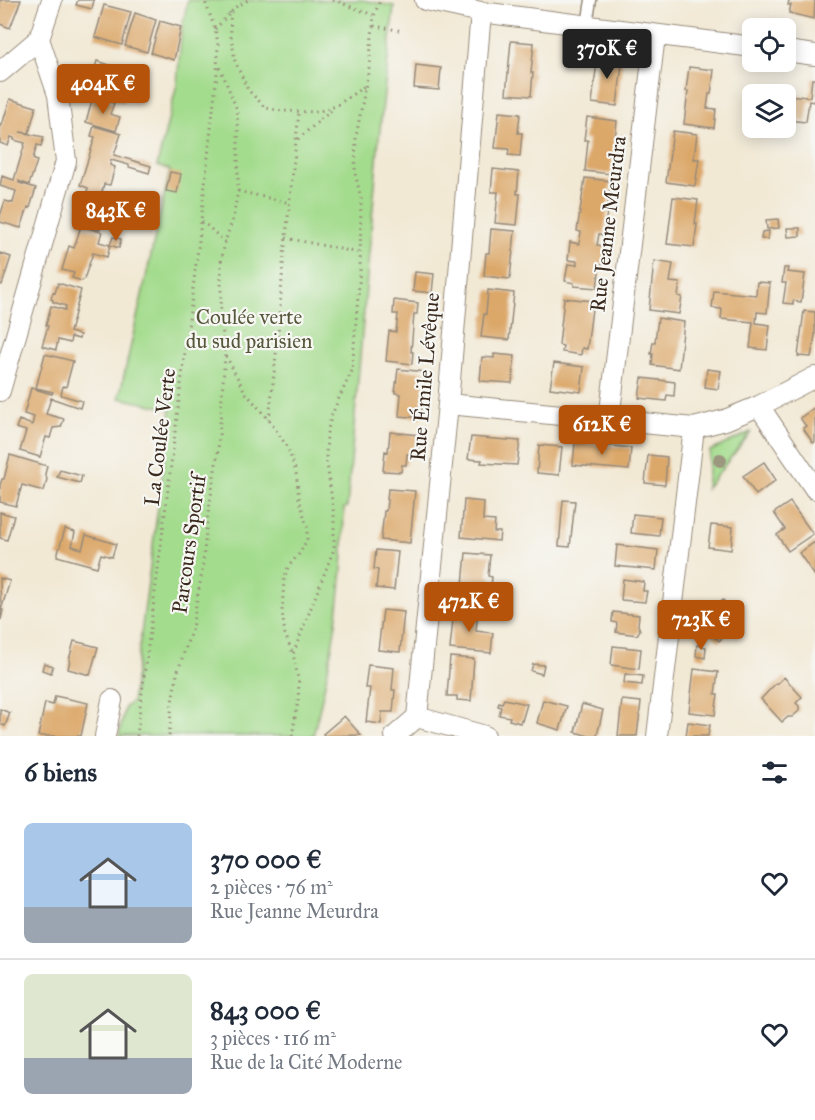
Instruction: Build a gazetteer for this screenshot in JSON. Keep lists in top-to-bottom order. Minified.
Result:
{"streets":{"street":["Rue Jeanne Meurdra","Rue Émile Lévêque"],"path":["La Coulée Verte","Parcours Sportif"]},"crossings":[["La Coulée Verte","Parcours Sportif"]],"parks":["Coulée verte du sud parisien"],"page":{"price":["370K €","404K €","843K €","612K €","472K €","723K €"],"heading":"6 biens","list":[{"name":"370 000 €","note":"2 pièces · 76 m² · Rue Jeanne Meurdra"},{"name":"843 000 €","note":"3 pièces · 116 m² · Rue de la Cité Moderne"}]}}
